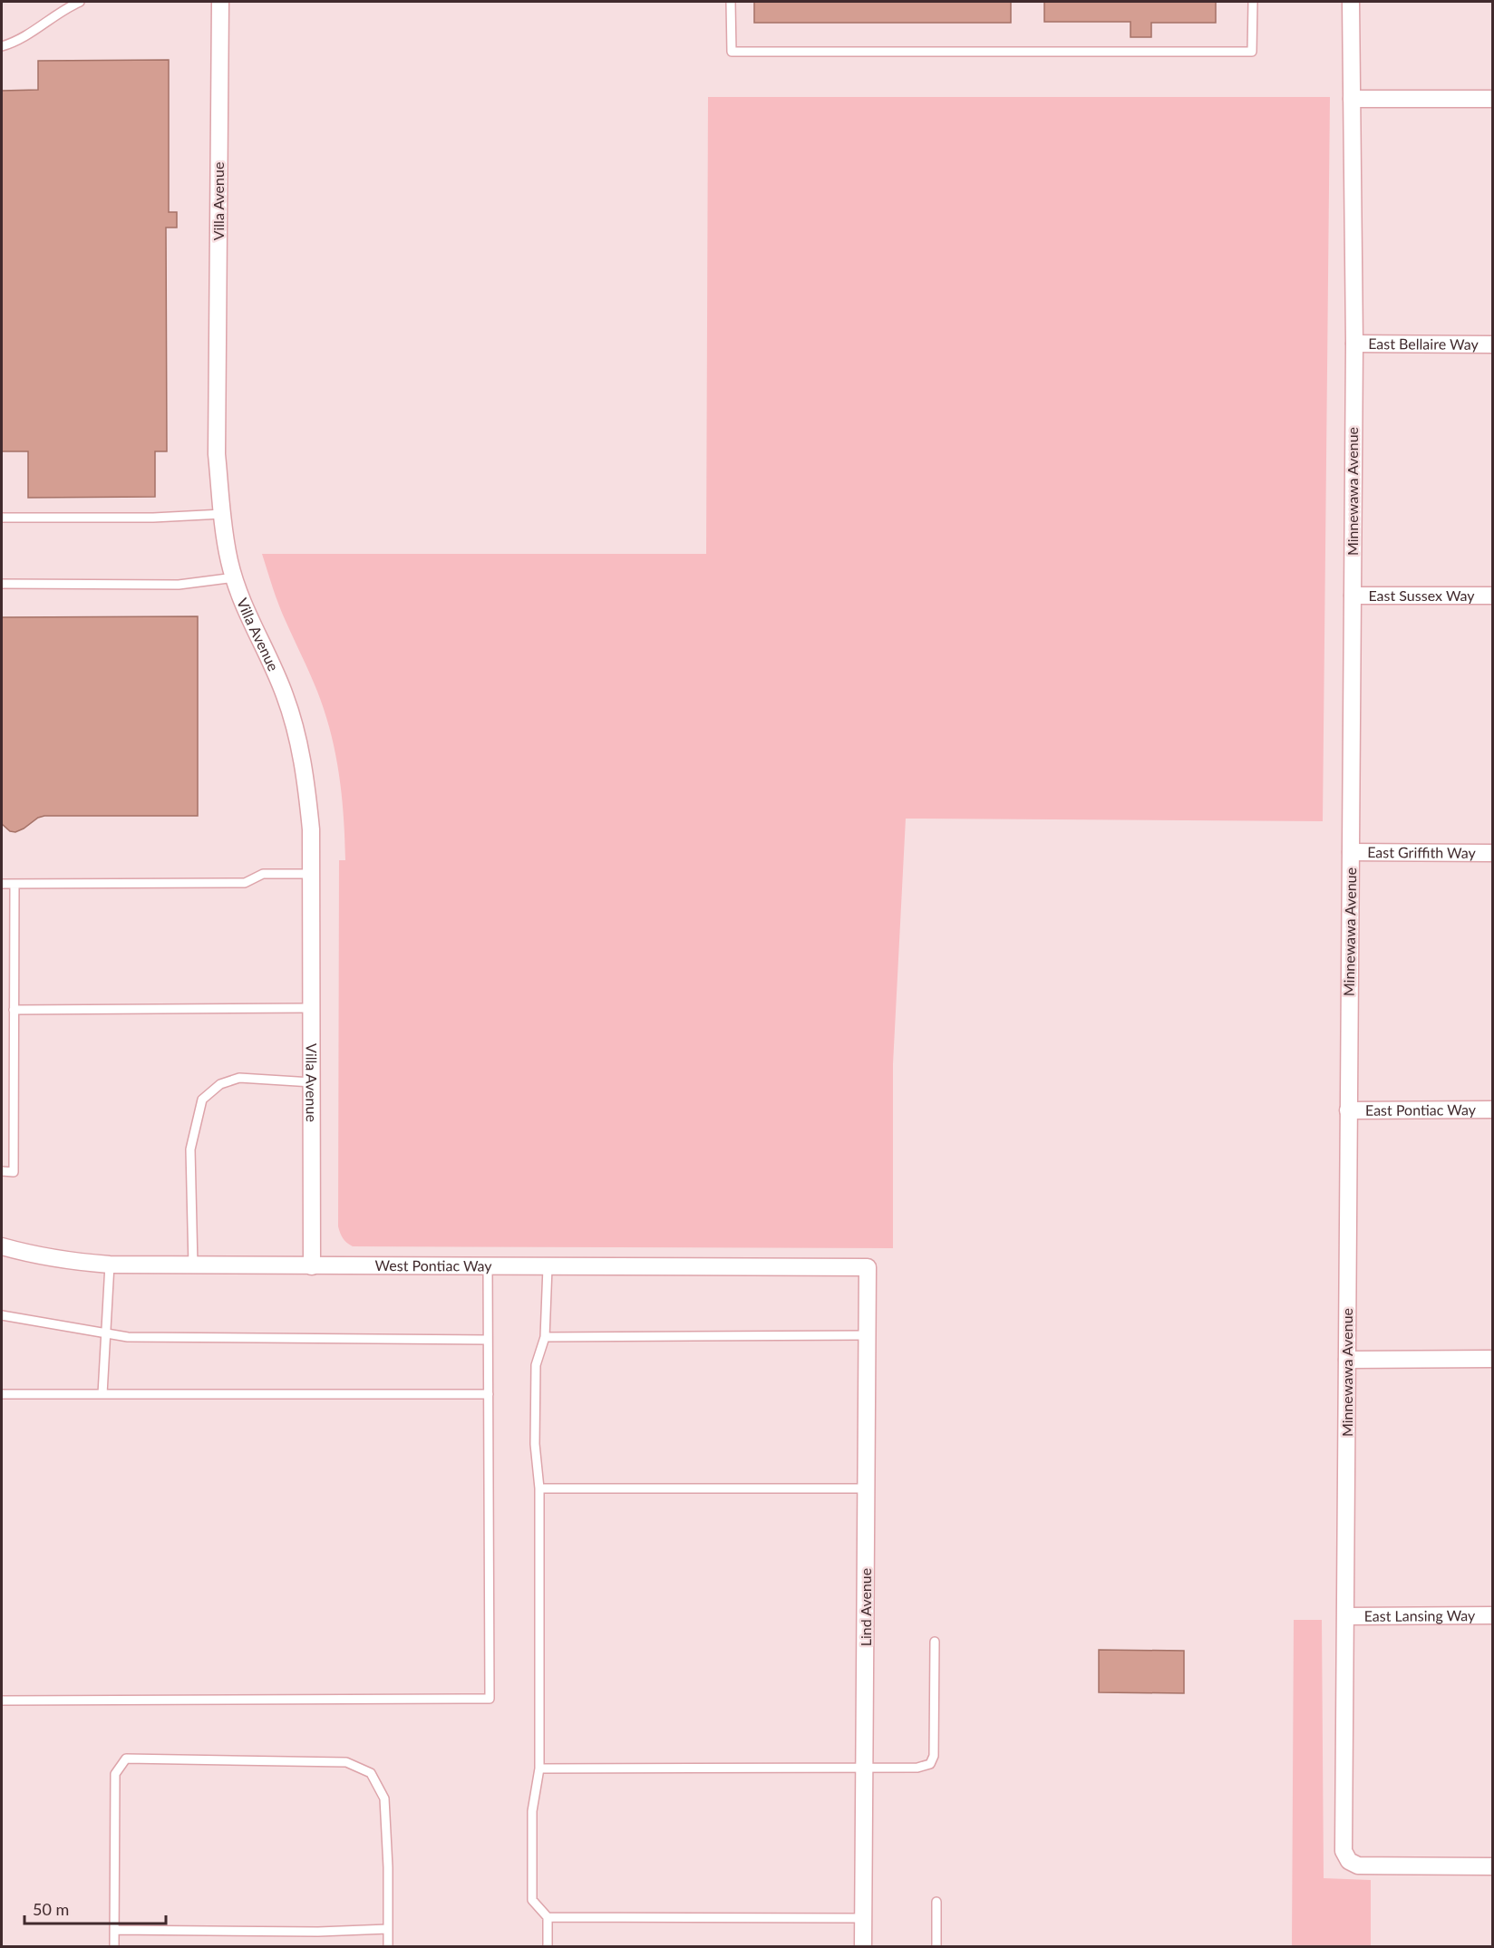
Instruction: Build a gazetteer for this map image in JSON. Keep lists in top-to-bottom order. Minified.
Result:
{"streets":{"street":["Villa Avenue","East Bellaire Way","Minnewawa Avenue","East Sussex Way","East Griffith Way","East Pontiac Way","West Pontiac Way","Lind Avenue","East Lansing Way"]},"crossings":[["Villa Avenue","West Pontiac Way"],["East Bellaire Way","Minnewawa Avenue"],["Minnewawa Avenue","East Sussex Way"],["Minnewawa Avenue","East Griffith Way"],["Minnewawa Avenue","East Pontiac Way"],["Minnewawa Avenue","East Lansing Way"],["West Pontiac Way","Lind Avenue"]],"scale_bar":"50 m"}
